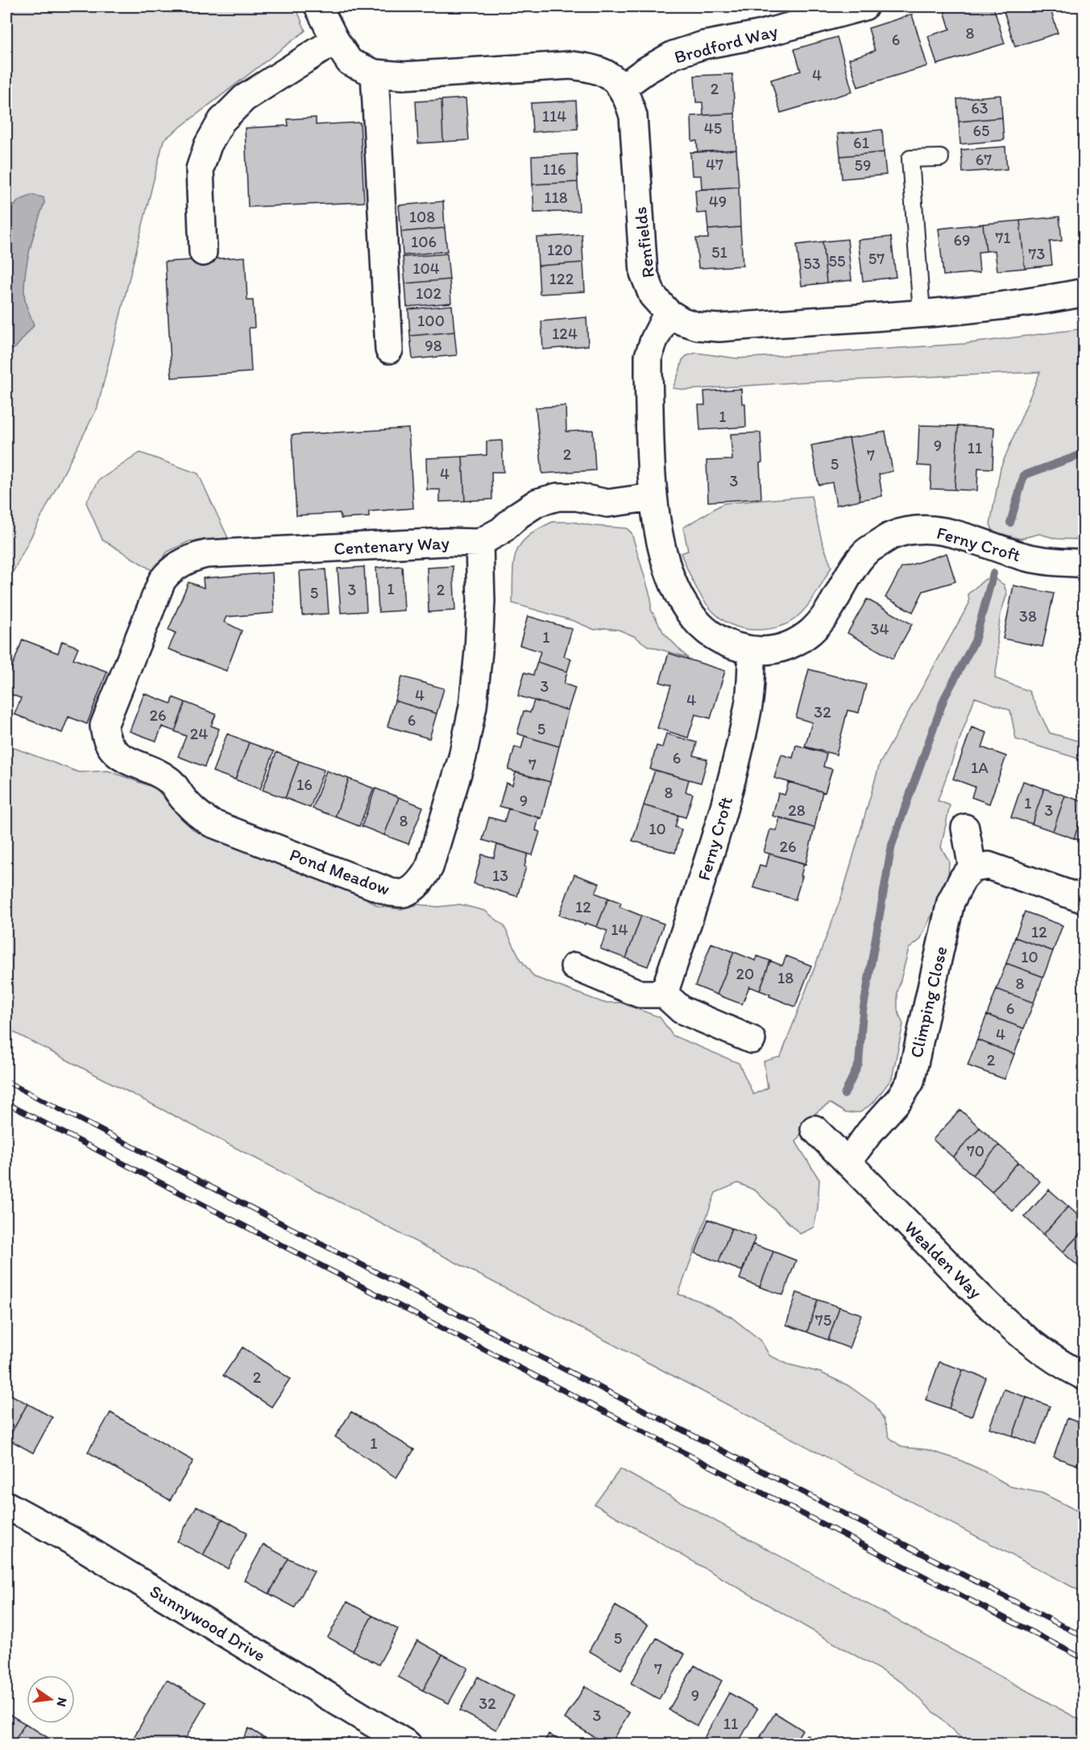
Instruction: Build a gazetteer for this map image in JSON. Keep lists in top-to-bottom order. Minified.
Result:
{"streets":{"street":["Brodford Way","Renfields","Ferny Croft","Centenary Way","Pond Meadow","Climping Close","Wealden Way","Sunnywood Drive"]},"crossings":[["Brodford Way","Renfields"],["Renfields","Ferny Croft"],["Centenary Way","Pond Meadow"],["Climping Close","Wealden Way"]],"house_numbers":["8","6","4","2","63","114","45","65","61","67","47","59","116","118","49","108","71","69","106","120","51","73","57","55","53","104","122","102","100","124","98","1","9","11","2","7","5","4","3","1","3","2","5","38","34","1","3","4","4","32","26","6","5","24","6","7","1A","16","8","9","1","28","3","8","10","26","13","12","14","12","10","20","18","8","6","4","2","70","75","2","1","5","7","9","32","3","11"],"north":"right"}
